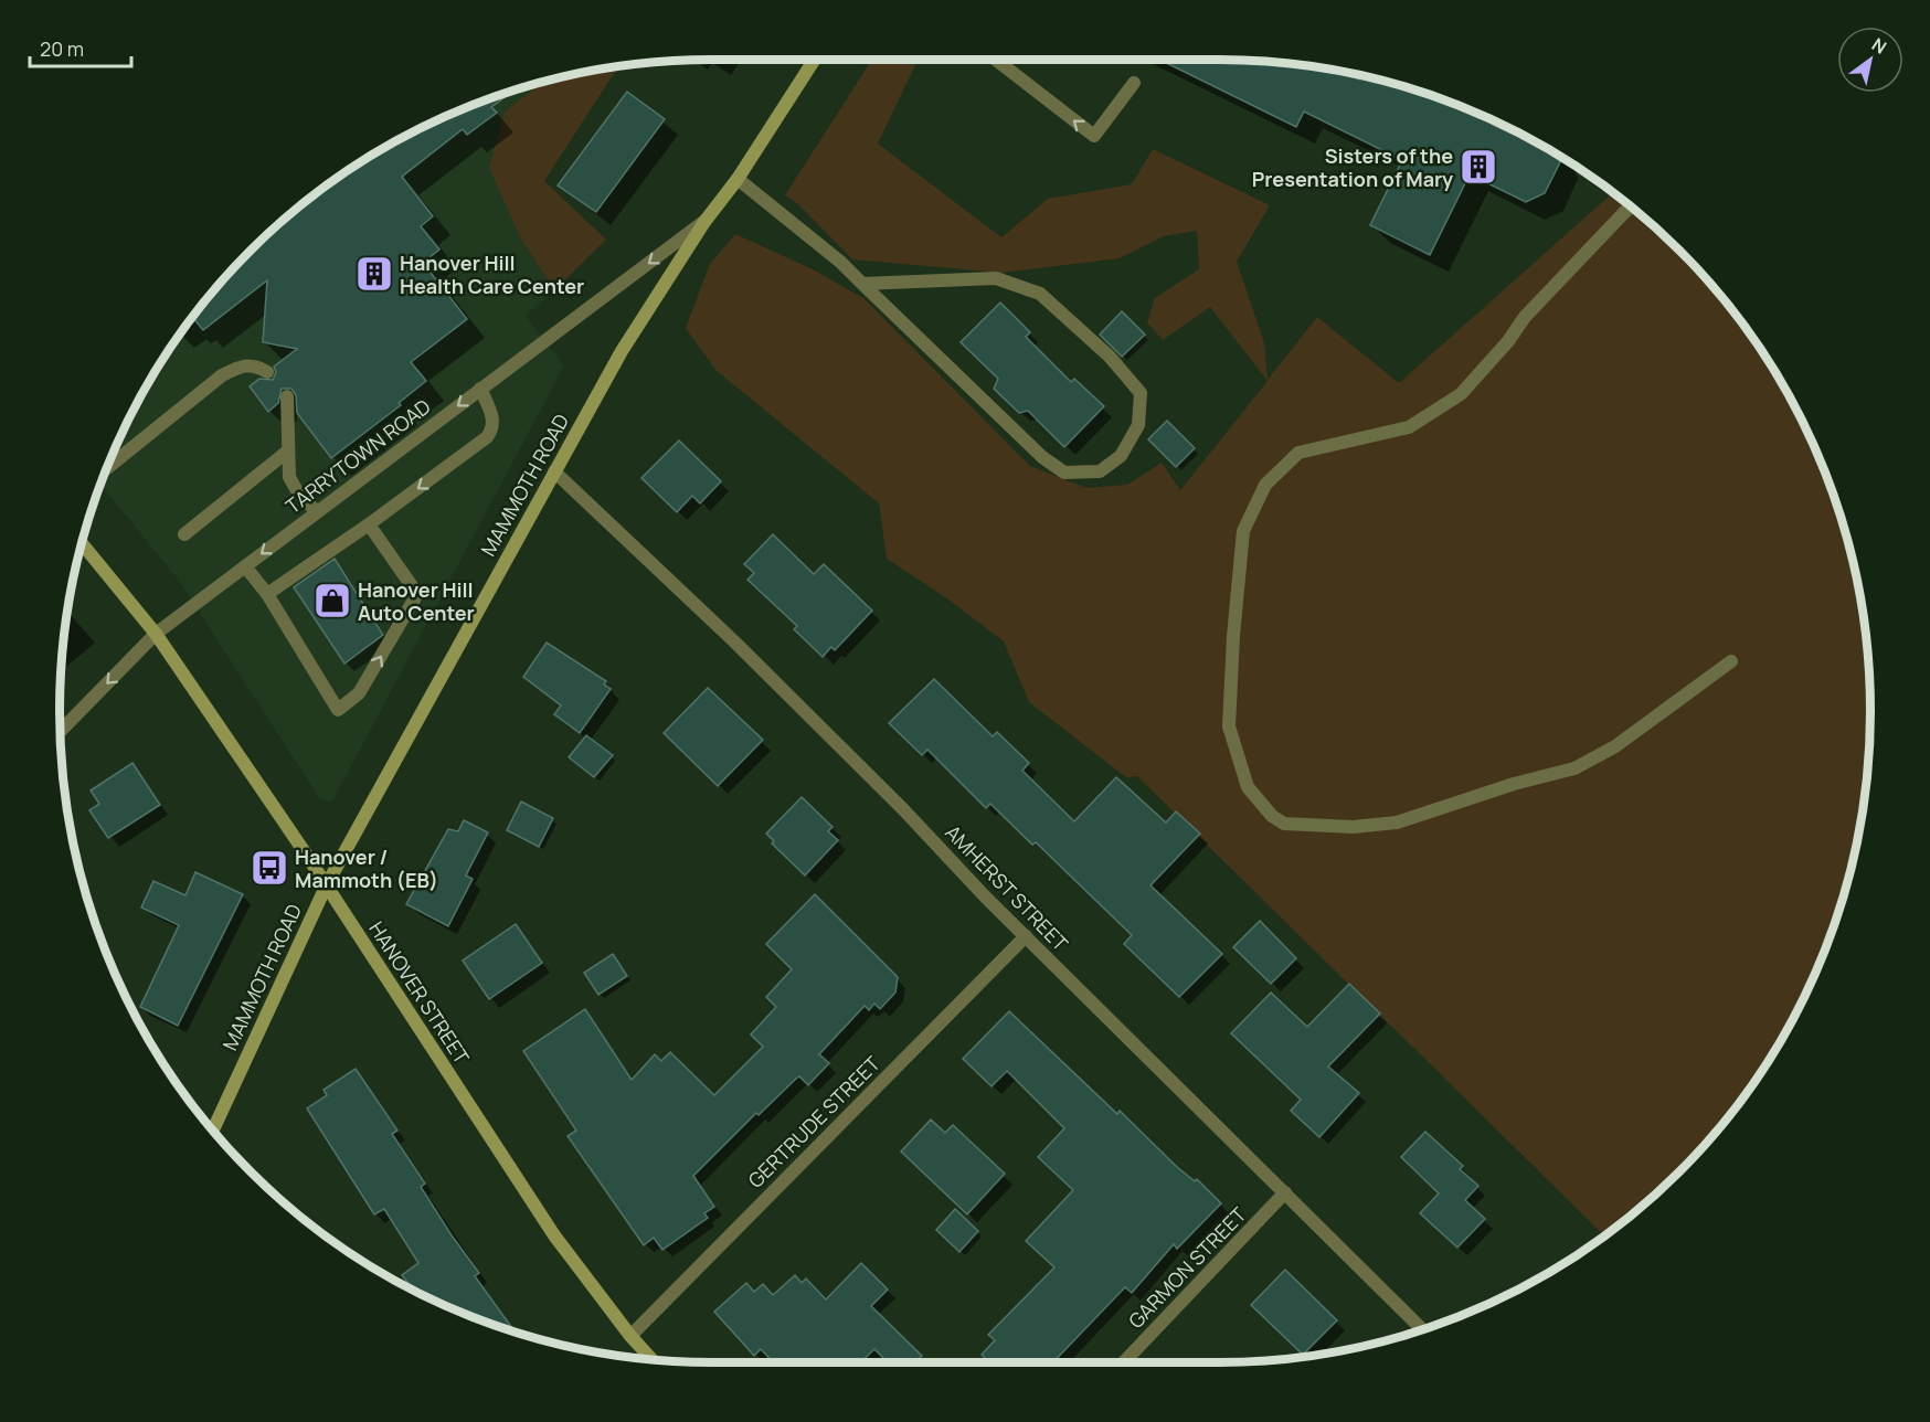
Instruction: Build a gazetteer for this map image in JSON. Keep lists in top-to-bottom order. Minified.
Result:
{"streets":{"main road":["MAMMOTH ROAD","HANOVER STREET"],"street":["TARRYTOWN ROAD","AMHERST STREET","GERTRUDE STREET","GARMON STREET"]},"crossings":[["TARRYTOWN ROAD","MAMMOTH ROAD"],["TARRYTOWN ROAD","HANOVER STREET"],["MAMMOTH ROAD","AMHERST STREET"],["MAMMOTH ROAD","HANOVER STREET"],["AMHERST STREET","GERTRUDE STREET"],["AMHERST STREET","GARMON STREET"],["HANOVER STREET","GERTRUDE STREET"]],"places":{"building":["Sisters of the Presentation of Mary","Hanover Hill Health Care Center"],"shop":["Hanover Hill Auto Center"],"bus stop":["Hanover / Mammoth (EB)"]},"scale_bar":"20 m","north":"top right"}
